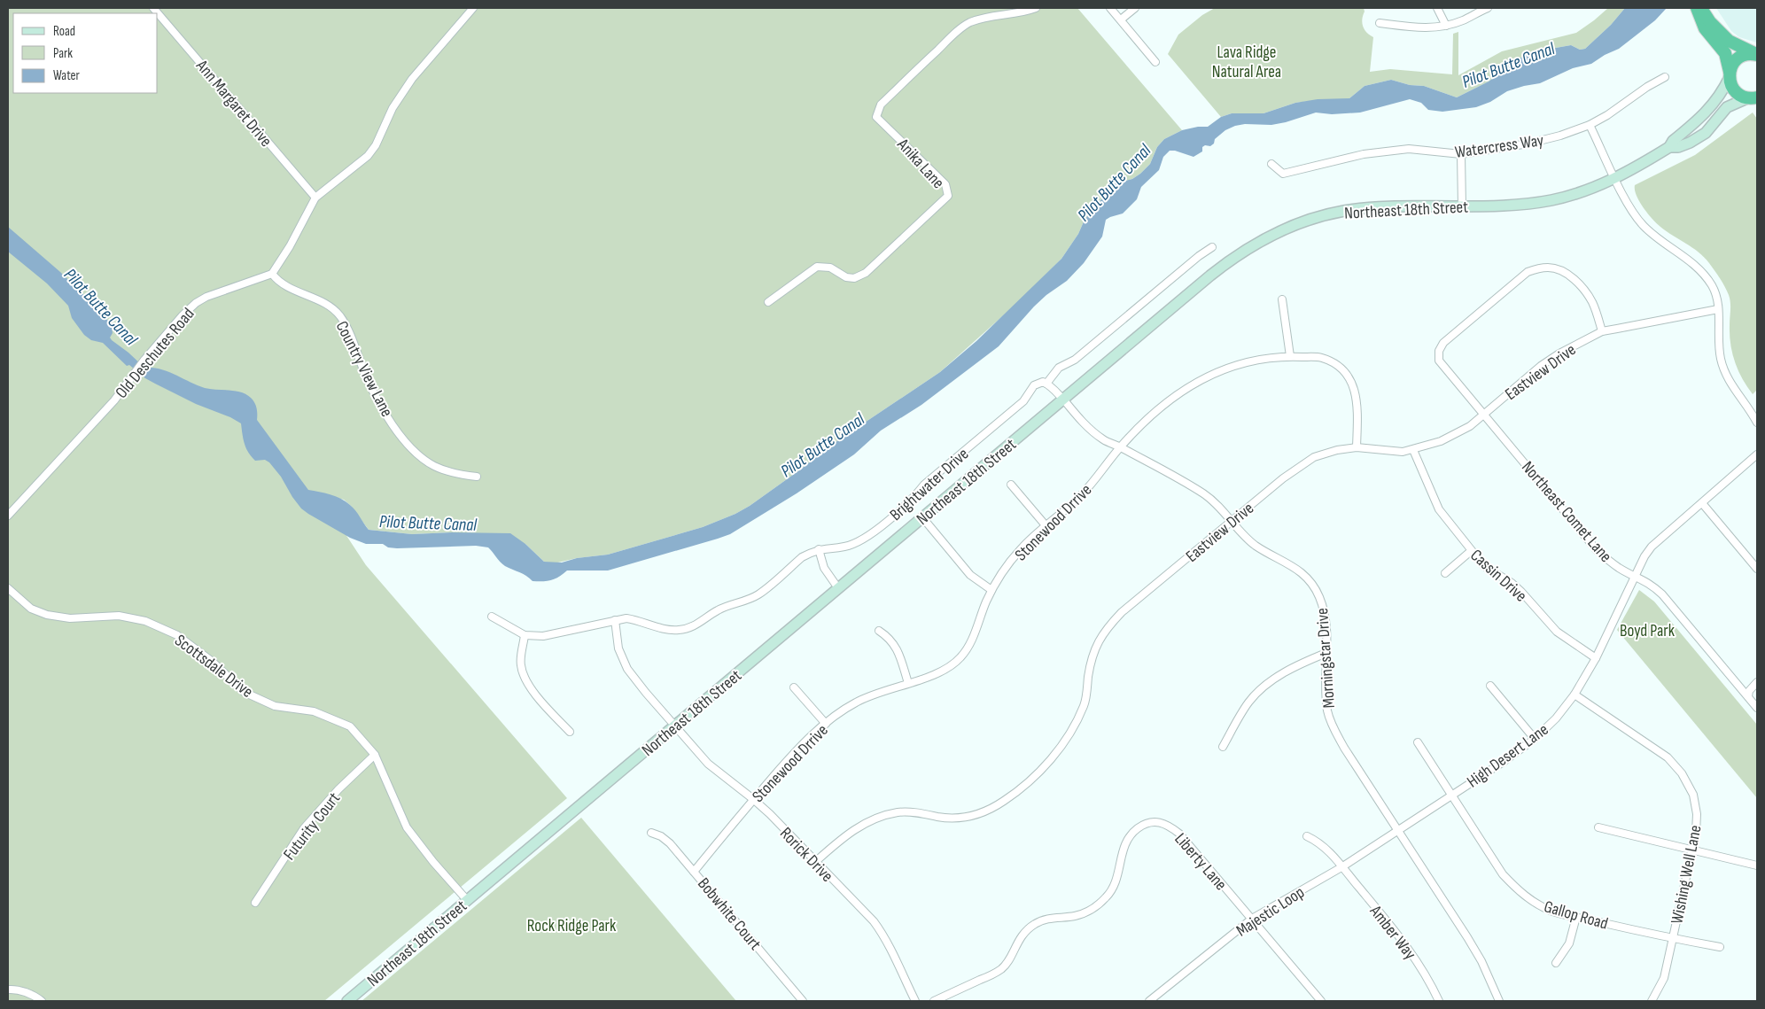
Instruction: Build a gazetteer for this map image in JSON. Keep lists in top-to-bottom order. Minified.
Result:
{"streets":{"main road":["Northeast 18th Street"],"street":["Ann Margaret Drive","Watercress Way","Anika Lane","Old Deschutes Road","Country View Lane","Eastview Drive","Brightwater Drive","Northeast Comet Lane","Stonewood Drrive","Cassin Drive","Morningstar Drive","Scottsdale Drive","High Desert Lane","Futurity Court","Rorick Drive","Liberty Lane","Wishing Well Lane","Majestic Loop","Bobwhite Court","Gallop Road","Amber Way"]},"crossings":[["Northeast 18th Street","Morningstar Drive"],["Northeast 18th Street","Scottsdale Drive"],["Northeast 18th Street","Rorick Drive"],["Old Deschutes Road","Country View Lane"],["Eastview Drive","Northeast Comet Lane"],["Eastview Drive","Stonewood Drrive"],["Eastview Drive","Cassin Drive"],["Eastview Drive","Morningstar Drive"],["Eastview Drive","Rorick Drive"],["Brightwater Drive","Rorick Drive"],["Northeast Comet Lane","High Desert Lane"],["Stonewood Drrive","Morningstar Drive"],["Stonewood Drrive","Rorick Drive"],["Stonewood Drrive","Bobwhite Court"],["Cassin Drive","High Desert Lane"],["Morningstar Drive","High Desert Lane"],["Morningstar Drive","Majestic Loop"],["Scottsdale Drive","Futurity Court"],["High Desert Lane","Wishing Well Lane"],["High Desert Lane","Majestic Loop"],["High Desert Lane","Gallop Road"],["Liberty Lane","Majestic Loop"],["Wishing Well Lane","Gallop Road"],["Majestic Loop","Amber Way"]],"water":["Pilot Butte Canal"],"parks":["Lava Ridge Natural Area","Boyd Park","Rock Ridge Park"],"legend":["Road","Park","Water"]}
